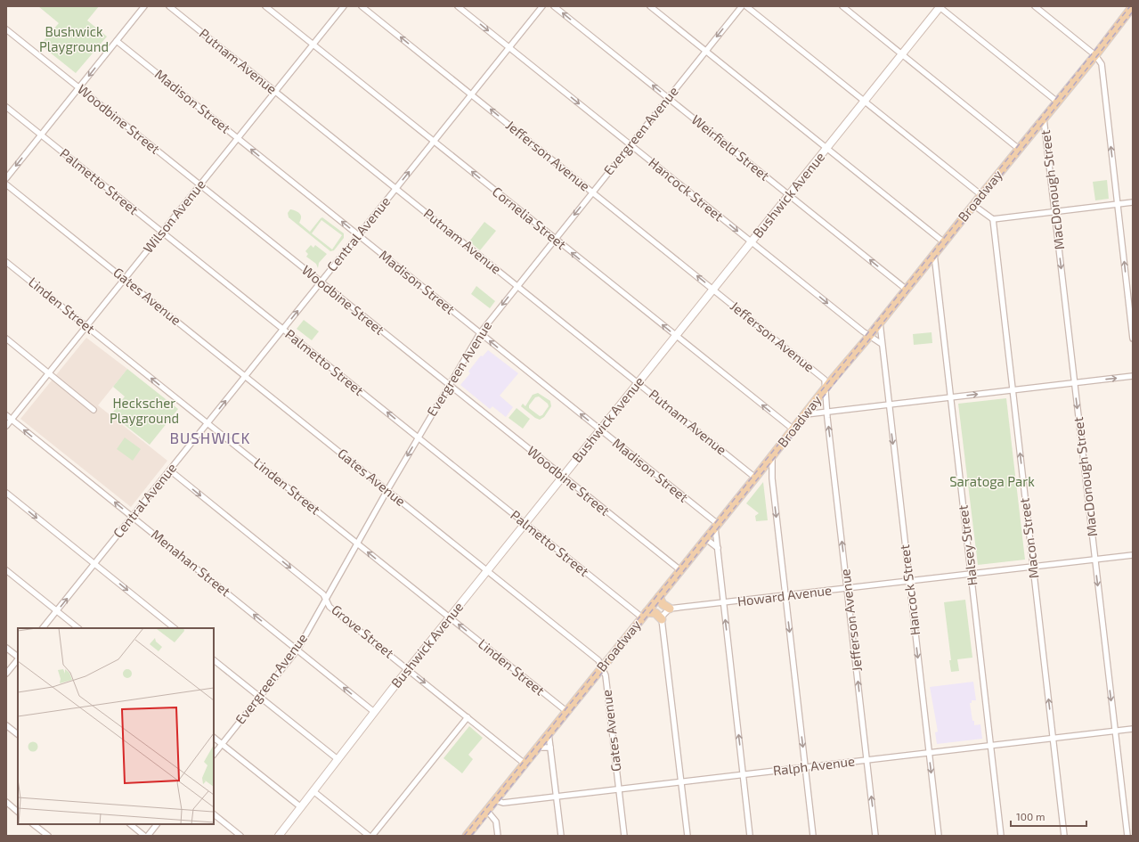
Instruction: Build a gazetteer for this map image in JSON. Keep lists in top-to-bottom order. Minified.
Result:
{"streets":{"main road":["Bushwick Avenue","Broadway"],"street":["Putnam Avenue","Madison Street","Woodbine Street","Evergreen Avenue","Weirfield Street","Jefferson Avenue","Palmetto Street","Hancock Street","MacDonough Street","Wilson Avenue","Cornelia Street","Central Avenue","Gates Avenue","Linden Street","Macon Street","Halsey Street","Menahan Street","Howard Avenue","Grove Street","Ralph Avenue"]},"crossings":[["Putnam Avenue","Evergreen Avenue"],["Putnam Avenue","Bushwick Avenue"],["Putnam Avenue","Broadway"],["Putnam Avenue","Wilson Avenue"],["Putnam Avenue","Central Avenue"],["Madison Street","Evergreen Avenue"],["Madison Street","Bushwick Avenue"],["Madison Street","Broadway"],["Madison Street","Wilson Avenue"],["Madison Street","Central Avenue"],["Woodbine Street","Evergreen Avenue"],["Woodbine Street","Bushwick Avenue"],["Woodbine Street","Broadway"],["Woodbine Street","Wilson Avenue"],["Woodbine Street","Central Avenue"],["Evergreen Avenue","Weirfield Street"],["Evergreen Avenue","Jefferson Avenue"],["Evergreen Avenue","Palmetto Street"],["Evergreen Avenue","Hancock Street"],["Evergreen Avenue","Cornelia Street"],["Evergreen Avenue","Gates Avenue"],["Evergreen Avenue","Linden Street"],["Evergreen Avenue","Menahan Street"],["Evergreen Avenue","Grove Street"],["Weirfield Street","Bushwick Avenue"],["Weirfield Street","Broadway"],["Jefferson Avenue","Bushwick Avenue"],["Jefferson Avenue","Broadway"],["Jefferson Avenue","Central Avenue"],["Jefferson Avenue","Howard Avenue"],["Jefferson Avenue","Ralph Avenue"],["Palmetto Street","Bushwick Avenue"],["Palmetto Street","Broadway"],["Palmetto Street","Wilson Avenue"],["Palmetto Street","Central Avenue"],["Hancock Street","Bushwick Avenue"],["Hancock Street","Broadway"],["Hancock Street","Central Avenue"],["Hancock Street","Howard Avenue"],["Hancock Street","Ralph Avenue"],["MacDonough Street","Broadway"],["MacDonough Street","Howard Avenue"],["MacDonough Street","Ralph Avenue"],["Bushwick Avenue","Cornelia Street"],["Bushwick Avenue","Gates Avenue"],["Bushwick Avenue","Linden Street"],["Bushwick Avenue","Menahan Street"],["Bushwick Avenue","Grove Street"],["Broadway","Cornelia Street"],["Broadway","Gates Avenue"],["Broadway","Linden Street"],["Broadway","Halsey Street"],["Broadway","Grove Street"],["Broadway","Ralph Avenue"],["Wilson Avenue","Cornelia Street"],["Wilson Avenue","Gates Avenue"],["Wilson Avenue","Linden Street"],["Wilson Avenue","Menahan Street"],["Cornelia Street","Central Avenue"],["Central Avenue","Gates Avenue"],["Central Avenue","Linden Street"],["Central Avenue","Menahan Street"],["Central Avenue","Grove Street"],["Gates Avenue","Ralph Avenue"],["Macon Street","Howard Avenue"],["Macon Street","Ralph Avenue"],["Halsey Street","Howard Avenue"],["Halsey Street","Ralph Avenue"]],"one_way":["Madison Street","Weirfield Street","Jefferson Avenue","Hancock Street","MacDonough Street","Cornelia Street","Linden Street","Macon Street","Menahan Street","Grove Street"],"districts":["BUSHWICK"],"parks":["Bushwick Playground","Heckscher Playground","Saratoga Park"],"scale_bar":"100 m"}
